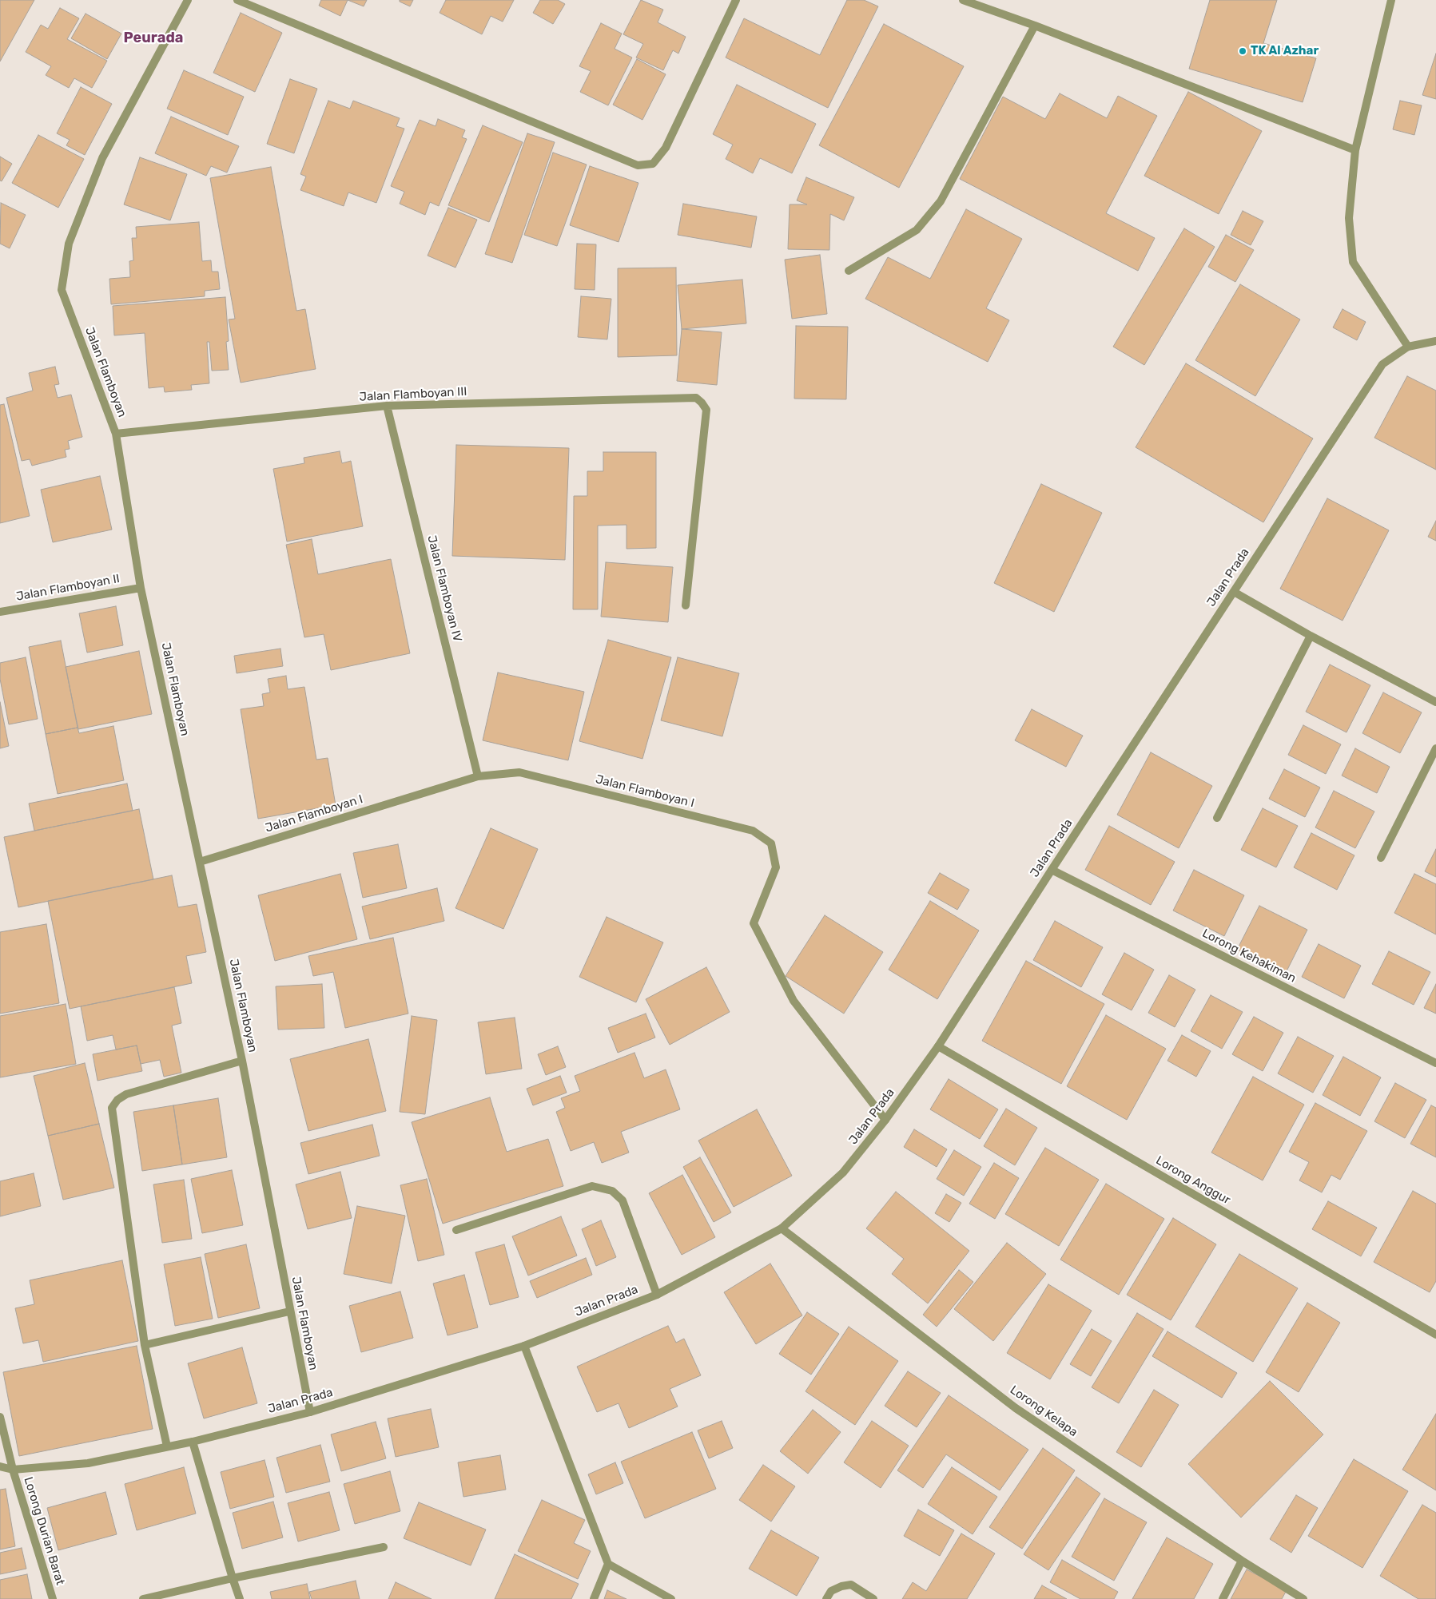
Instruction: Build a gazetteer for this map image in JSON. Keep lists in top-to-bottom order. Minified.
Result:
{"streets":{"street":["Jalan Flamboyan","Jalan Flamboyan III","Jalan Prada","Jalan Flamboyan II","Jalan Flamboyan IV","Jalan Flamboyan I","Lorong Kehakiman","Lorong Anggur","Lorong Kelapa","Lorong Durian Barat"]},"crossings":[["Jalan Flamboyan","Jalan Flamboyan III"],["Jalan Flamboyan","Jalan Prada"],["Jalan Flamboyan","Jalan Flamboyan II"],["Jalan Flamboyan","Jalan Flamboyan I"],["Jalan Flamboyan III","Jalan Flamboyan IV"],["Jalan Prada","Jalan Flamboyan I"],["Jalan Prada","Lorong Kehakiman"],["Jalan Prada","Lorong Anggur"],["Jalan Prada","Lorong Kelapa"],["Jalan Prada","Lorong Durian Barat"],["Jalan Flamboyan IV","Jalan Flamboyan I"]],"districts":["Peurada"],"places":["TK Al Azhar"]}
